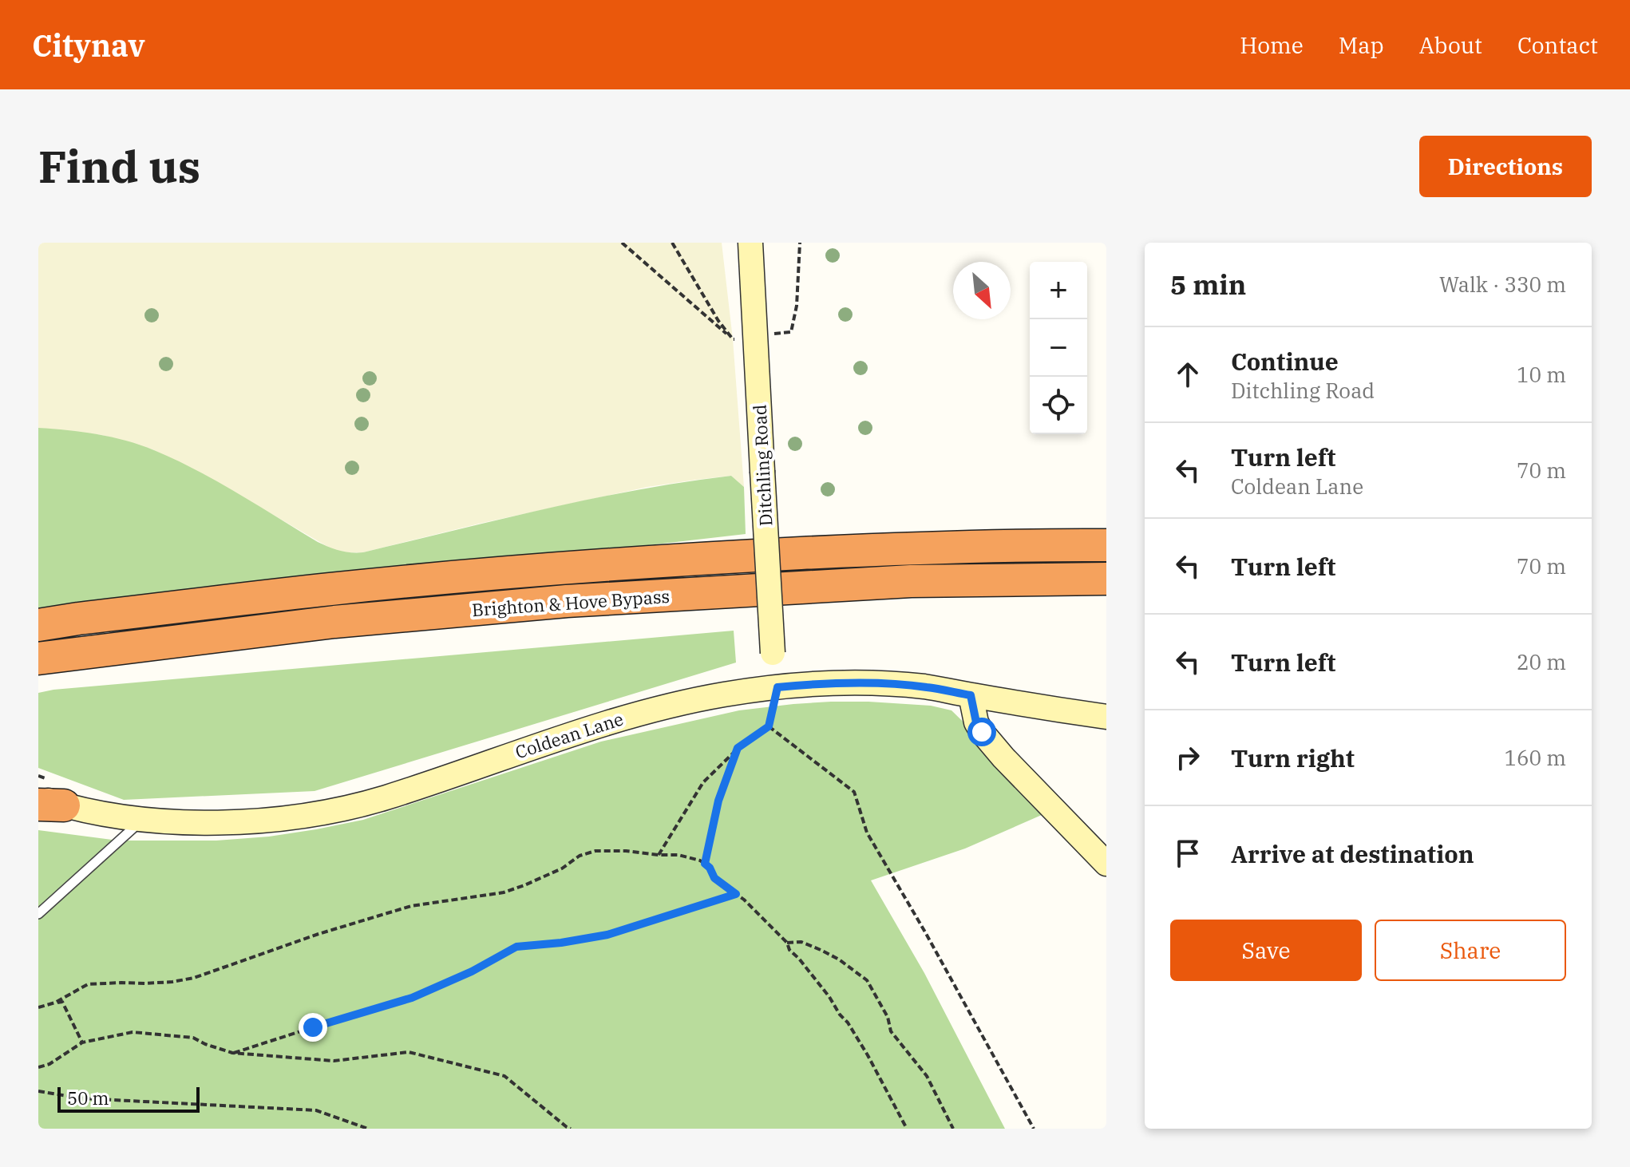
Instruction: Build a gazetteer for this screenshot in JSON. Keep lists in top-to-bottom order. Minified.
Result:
{"streets":{"highway":["Brighton & Hove Bypass"],"street":["Ditchling Road","Coldean Lane"]},"crossings":[["Ditchling Road","Coldean Lane"]],"scale_bar":"50 m","north":"bottom right","page":{"header":"Citynav","nav":["Home","Map","About","Contact"],"buttons":["Directions",["Save","Share"]],"title":"Find us","heading":["5 min","Walk · 330 m"],"map_buttons":["+","−"],"list":[["Continue","Ditchling Road","10 m"],["Turn left","Coldean Lane","70 m"],["Turn left","70 m"],["Turn left","20 m"],["Turn right","160 m"],"Arrive at destination"],"scale":"50 m"}}
